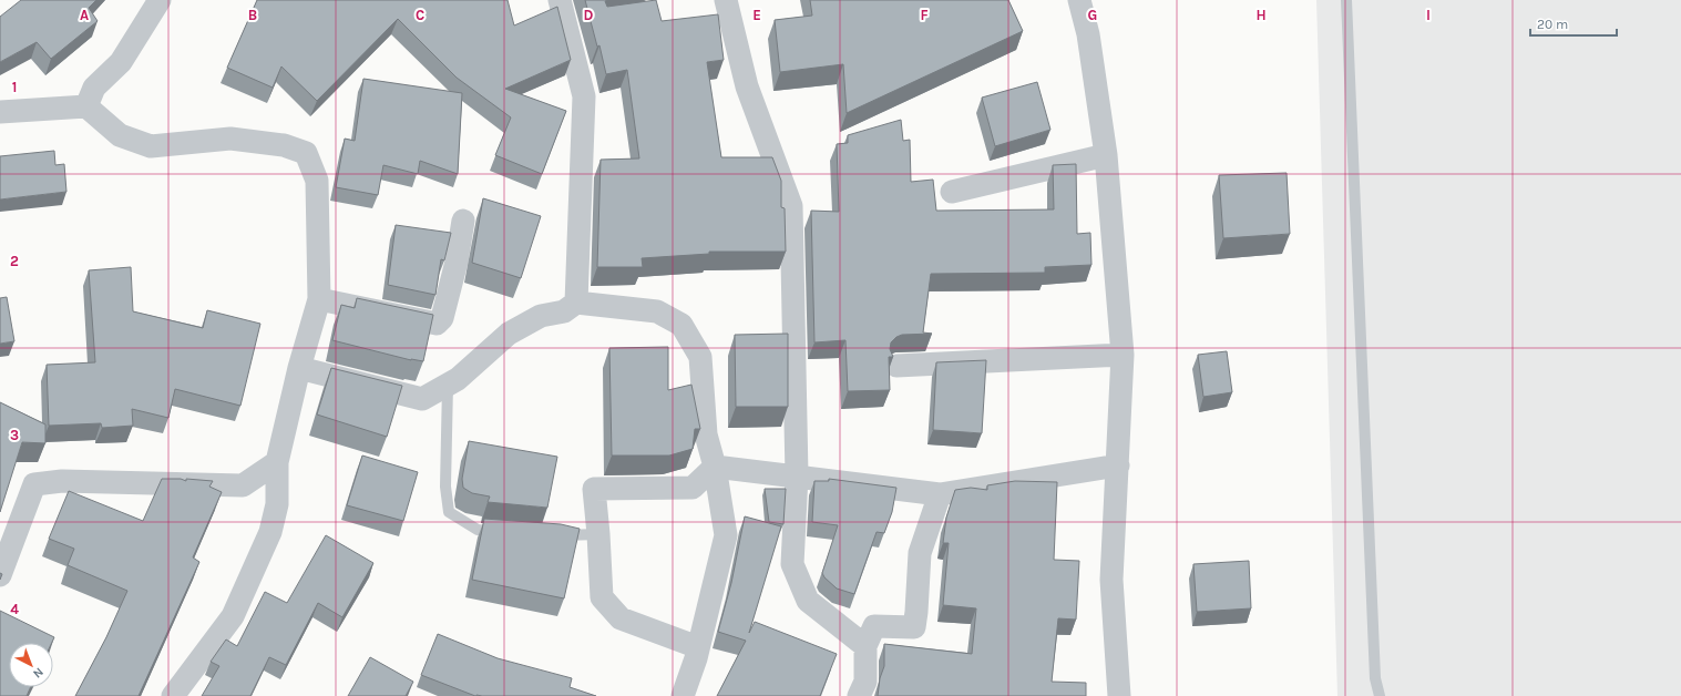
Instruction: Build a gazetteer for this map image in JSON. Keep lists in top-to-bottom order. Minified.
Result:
{"scale_bar":"20 m","north":"bottom right","grid":{"columns":["A","B","C","D","E","F","G","H","I"],"rows":["1","2","3","4"]}}
